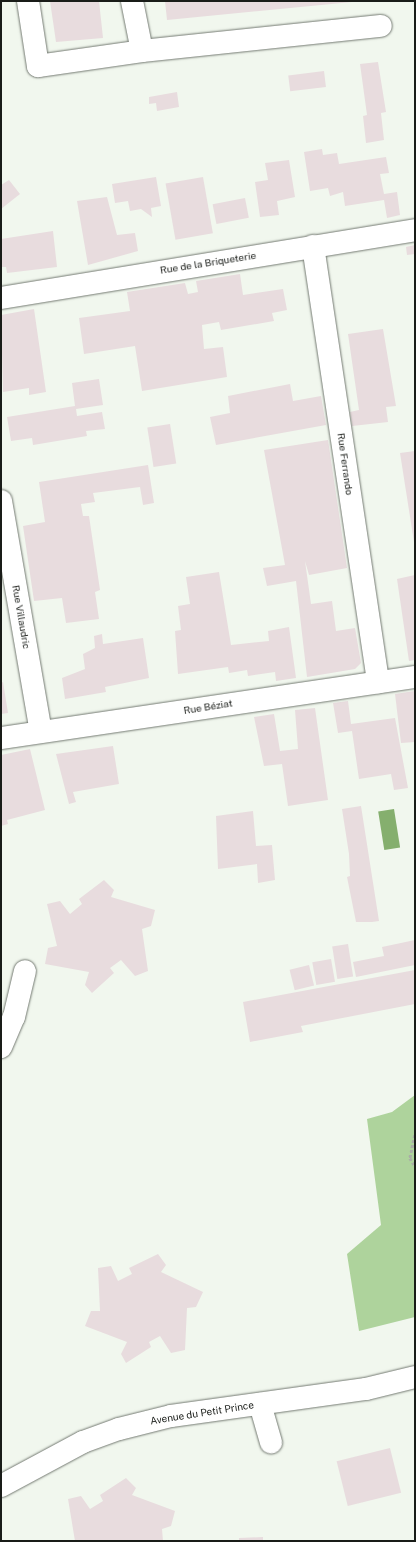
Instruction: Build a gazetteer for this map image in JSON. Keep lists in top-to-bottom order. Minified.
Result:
{"streets":{"street":["Rue de la Briqueterie","Rue Ferrando","Rue Villaudric","Rue Béziat","Avenue du Petit Prince"]},"crossings":[["Rue de la Briqueterie","Rue Ferrando"],["Rue Ferrando","Rue Béziat"],["Rue Villaudric","Rue Béziat"]]}
